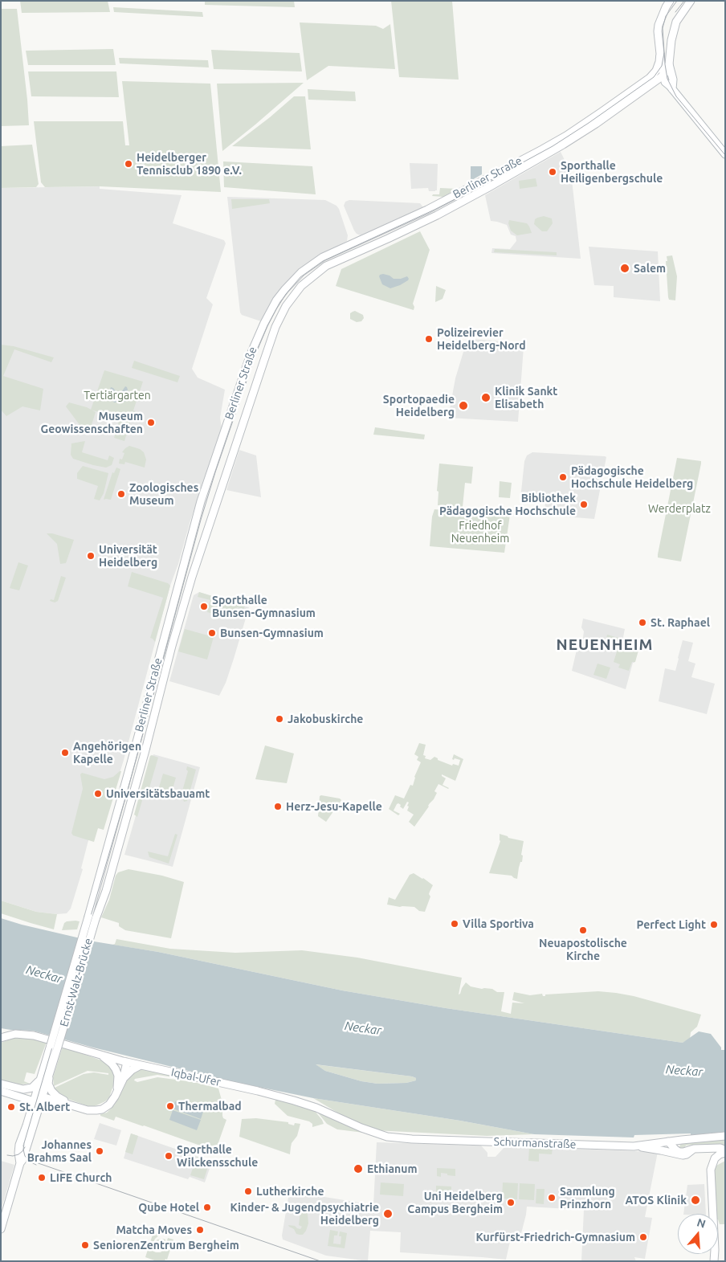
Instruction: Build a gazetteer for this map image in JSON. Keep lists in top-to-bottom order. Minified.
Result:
{"streets":{"main road":["Berliner Straße","Ernst-Walz-Brücke","Iqbal-Ufer","Schurmanstraße"]},"crossings":[["Berliner Straße","Ernst-Walz-Brücke"],["Iqbal-Ufer","Schurmanstraße"]],"districts":["NEUENHEIM"],"water":["Neckar"],"parks":["Tertiärgarten","Werderplatz","Friedhof Neuenheim"],"places":["Heidelberger Tennisclub 1890 e.V.","Sporthalle Heiligenbergschule","Salem","Polizeirevier Heidelberg-Nord","Klinik Sankt Elisabeth","Sportopaedie Heidelberg","Museum Geowissenschaften","Pädagogische Hochschule Heidelberg","Zoologisches Museum","Bibliothek Pädagogische Hochschule","Universität Heidelberg","Sporthalle Bunsen-Gymnasium","St. Raphael","Bunsen-Gymnasium","Jakobuskirche","Angehörigen Kapelle","Universitätsbauamt","Herz-Jesu-Kapelle","Villa Sportiva","Perfect Light","Neuapostolische Kirche","Thermalbad","St. Albert","Johannes Brahms Saal","Sporthalle Wilckensschule","Ethianum","LIFE Church","Lutherkirche","Sammlung Prinzhorn","ATOS Klinik","Uni Heidelberg Campus Bergheim","Qube Hotel","Kinder- & Jugendpsychiatrie Heidelberg","Matcha Moves","Kurfürst-Friedrich-Gymnasium","SeniorenZentrum Bergheim"],"north":"top"}
